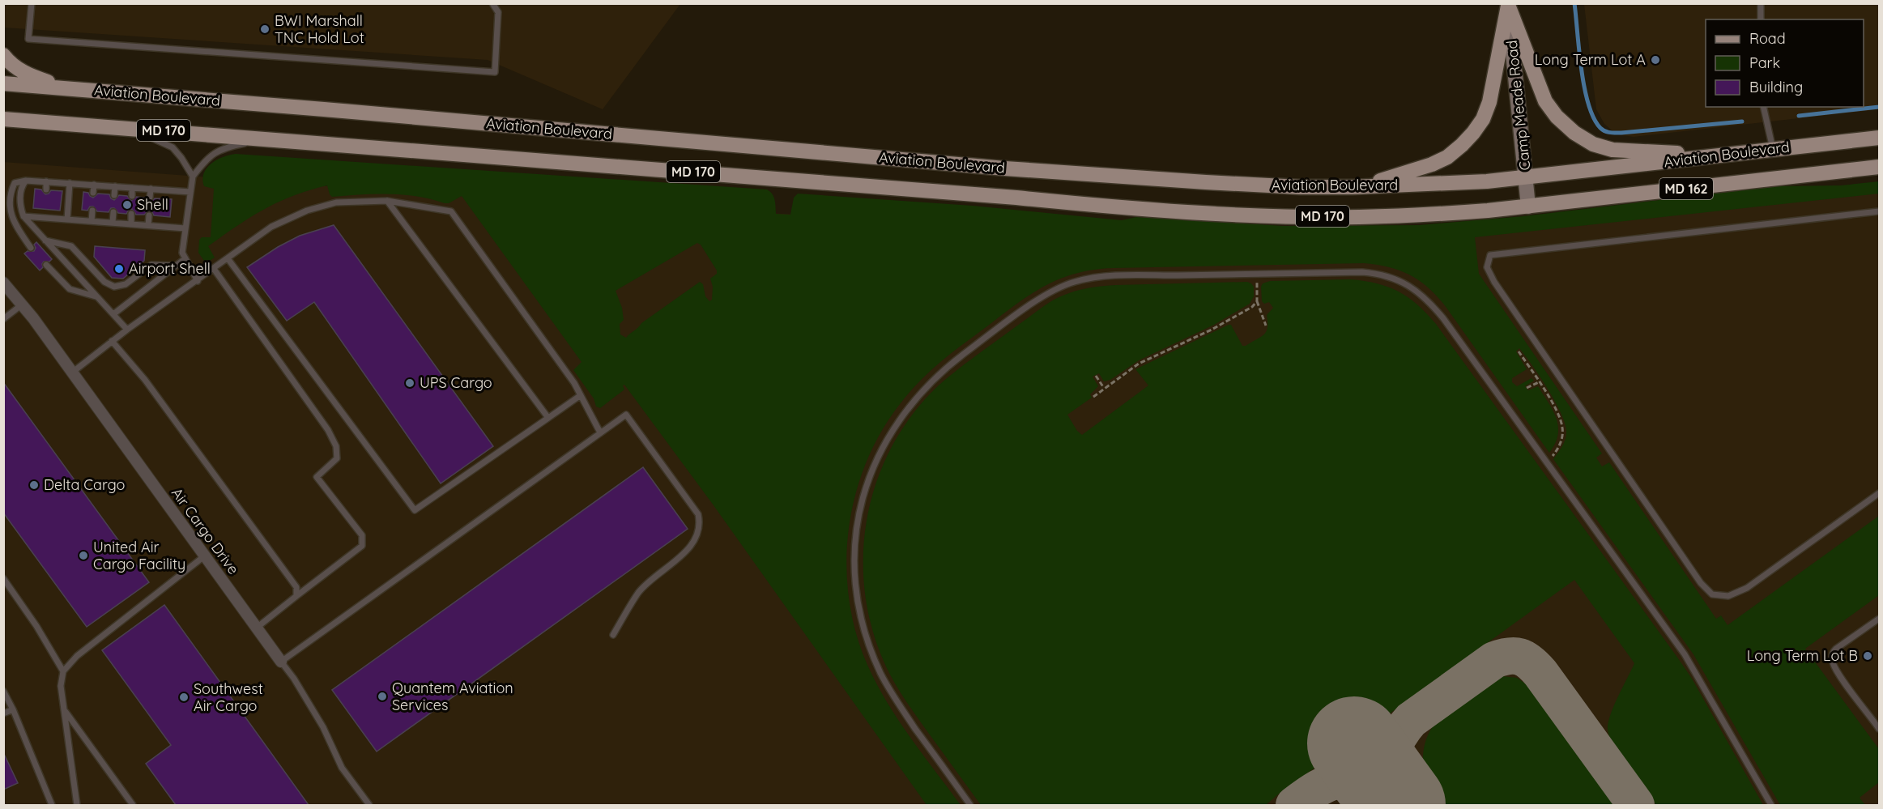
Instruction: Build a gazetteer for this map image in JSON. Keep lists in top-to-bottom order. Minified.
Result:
{"streets":{"main road":["Aviation Boulevard","Camp Meade Road","MD 170","MD 162"],"street":["Air Cargo Drive"]},"crossings":[["Aviation Boulevard","Camp Meade Road"],["Aviation Boulevard","MD 170"],["Camp Meade Road","MD 170"]],"places":["BWI Marshall TNC Hold Lot","Long Term Lot A","Shell","Airport Shell","UPS Cargo","Delta Cargo","United Air Cargo Facility","Long Term Lot B","Quantem Aviation Services","Southwest Air Cargo"],"legend":["Road","Park","Building"]}
